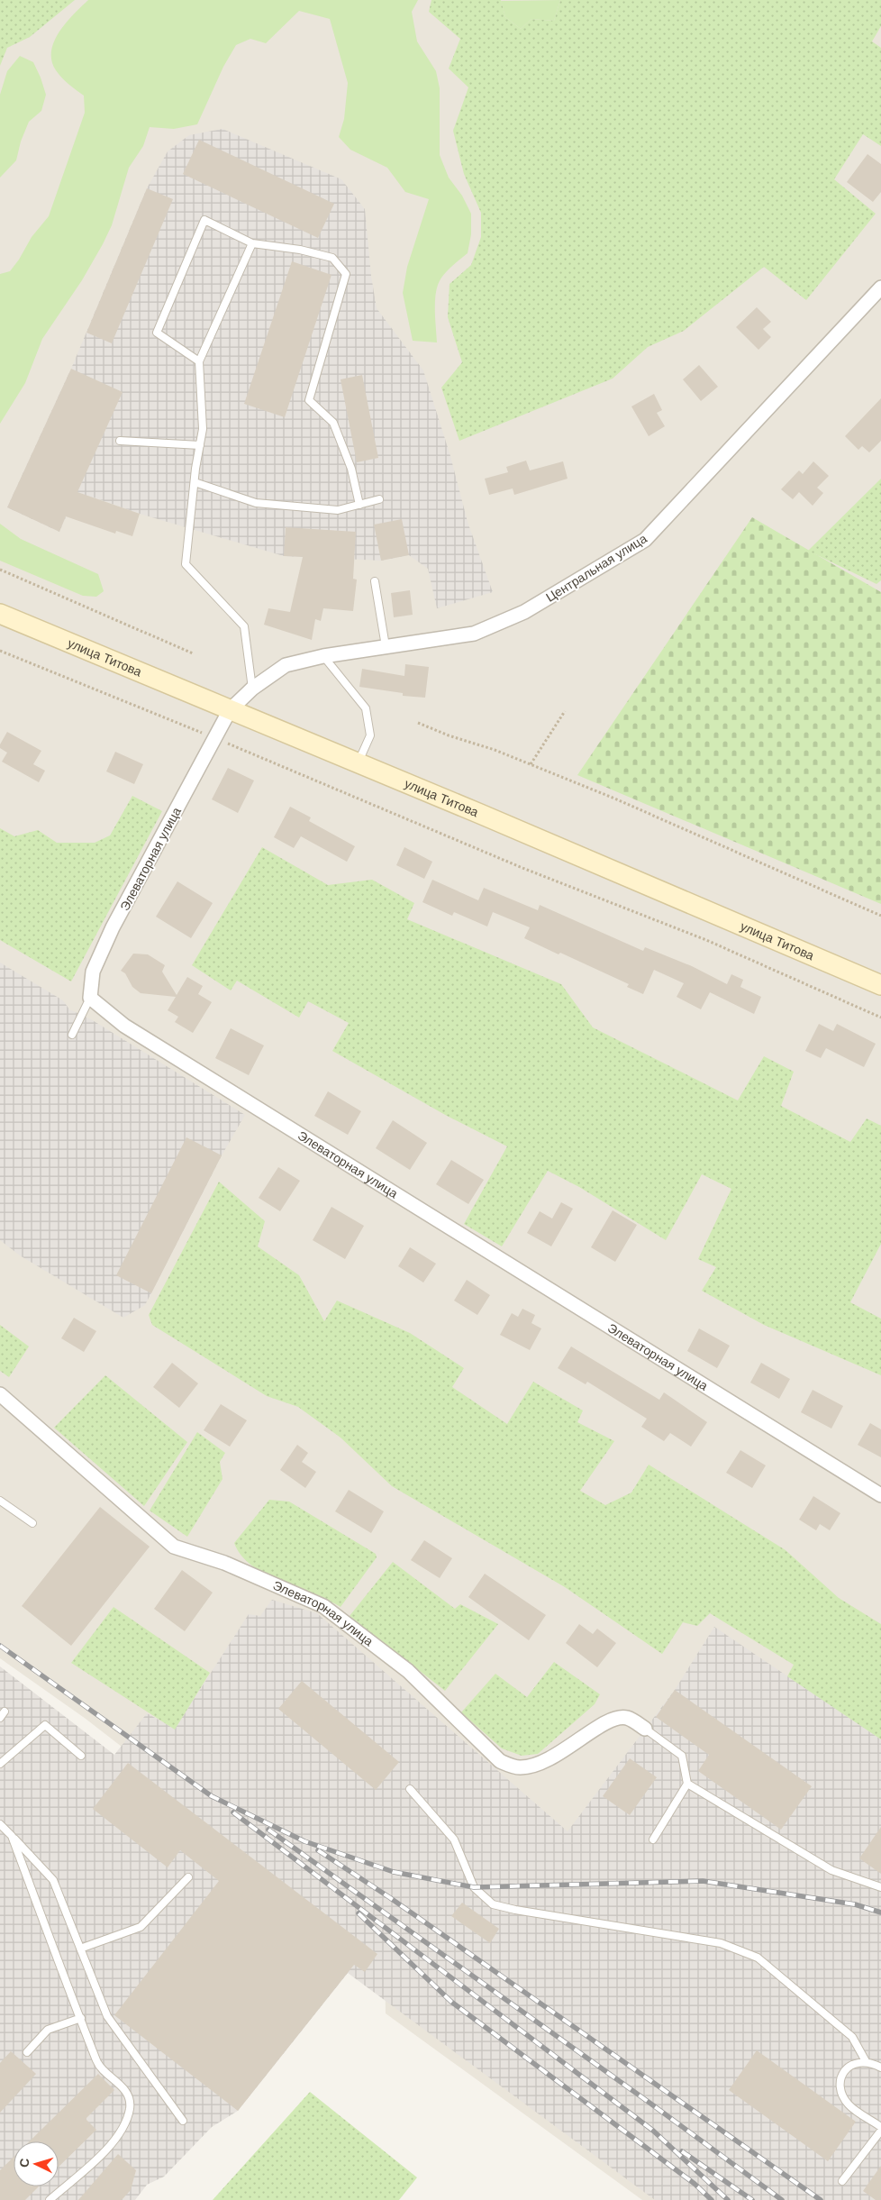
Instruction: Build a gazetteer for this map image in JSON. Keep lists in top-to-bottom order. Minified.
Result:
{"streets":{"main road":["улица Титова"],"street":["Центральная улица","Элеваторная улица"]},"crossings":[["Центральная улица","улица Титова"],["Центральная улица","Элеваторная улица"],["улица Титова","Элеваторная улица"]],"north":"left"}
